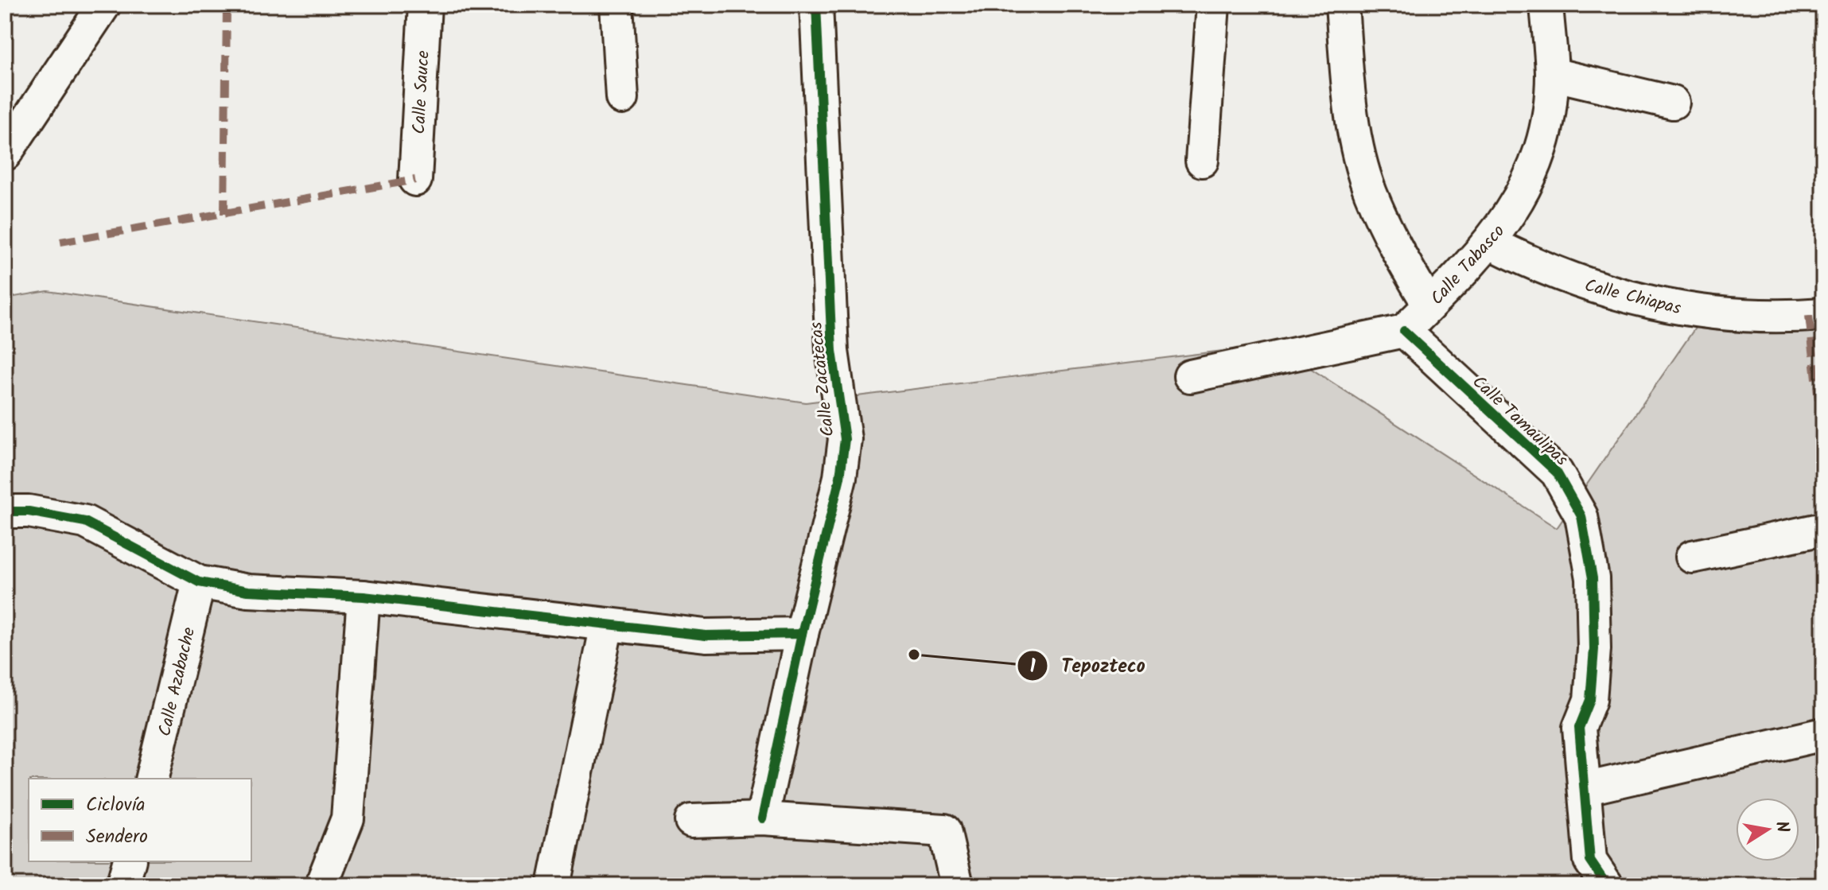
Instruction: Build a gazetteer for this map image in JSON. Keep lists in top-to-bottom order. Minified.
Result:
{"streets":{"street":["Calle Sauce","Calle Tabasco","Calle Chiapas","Calle Zacatecas","Calle Tamaulipas","Calle Azabache"]},"crossings":[["Calle Tabasco","Calle Chiapas"],["Calle Tabasco","Calle Tamaulipas"]],"places":["Tepozteco"],"legend":["Ciclovía","Sendero"],"north":"right"}
